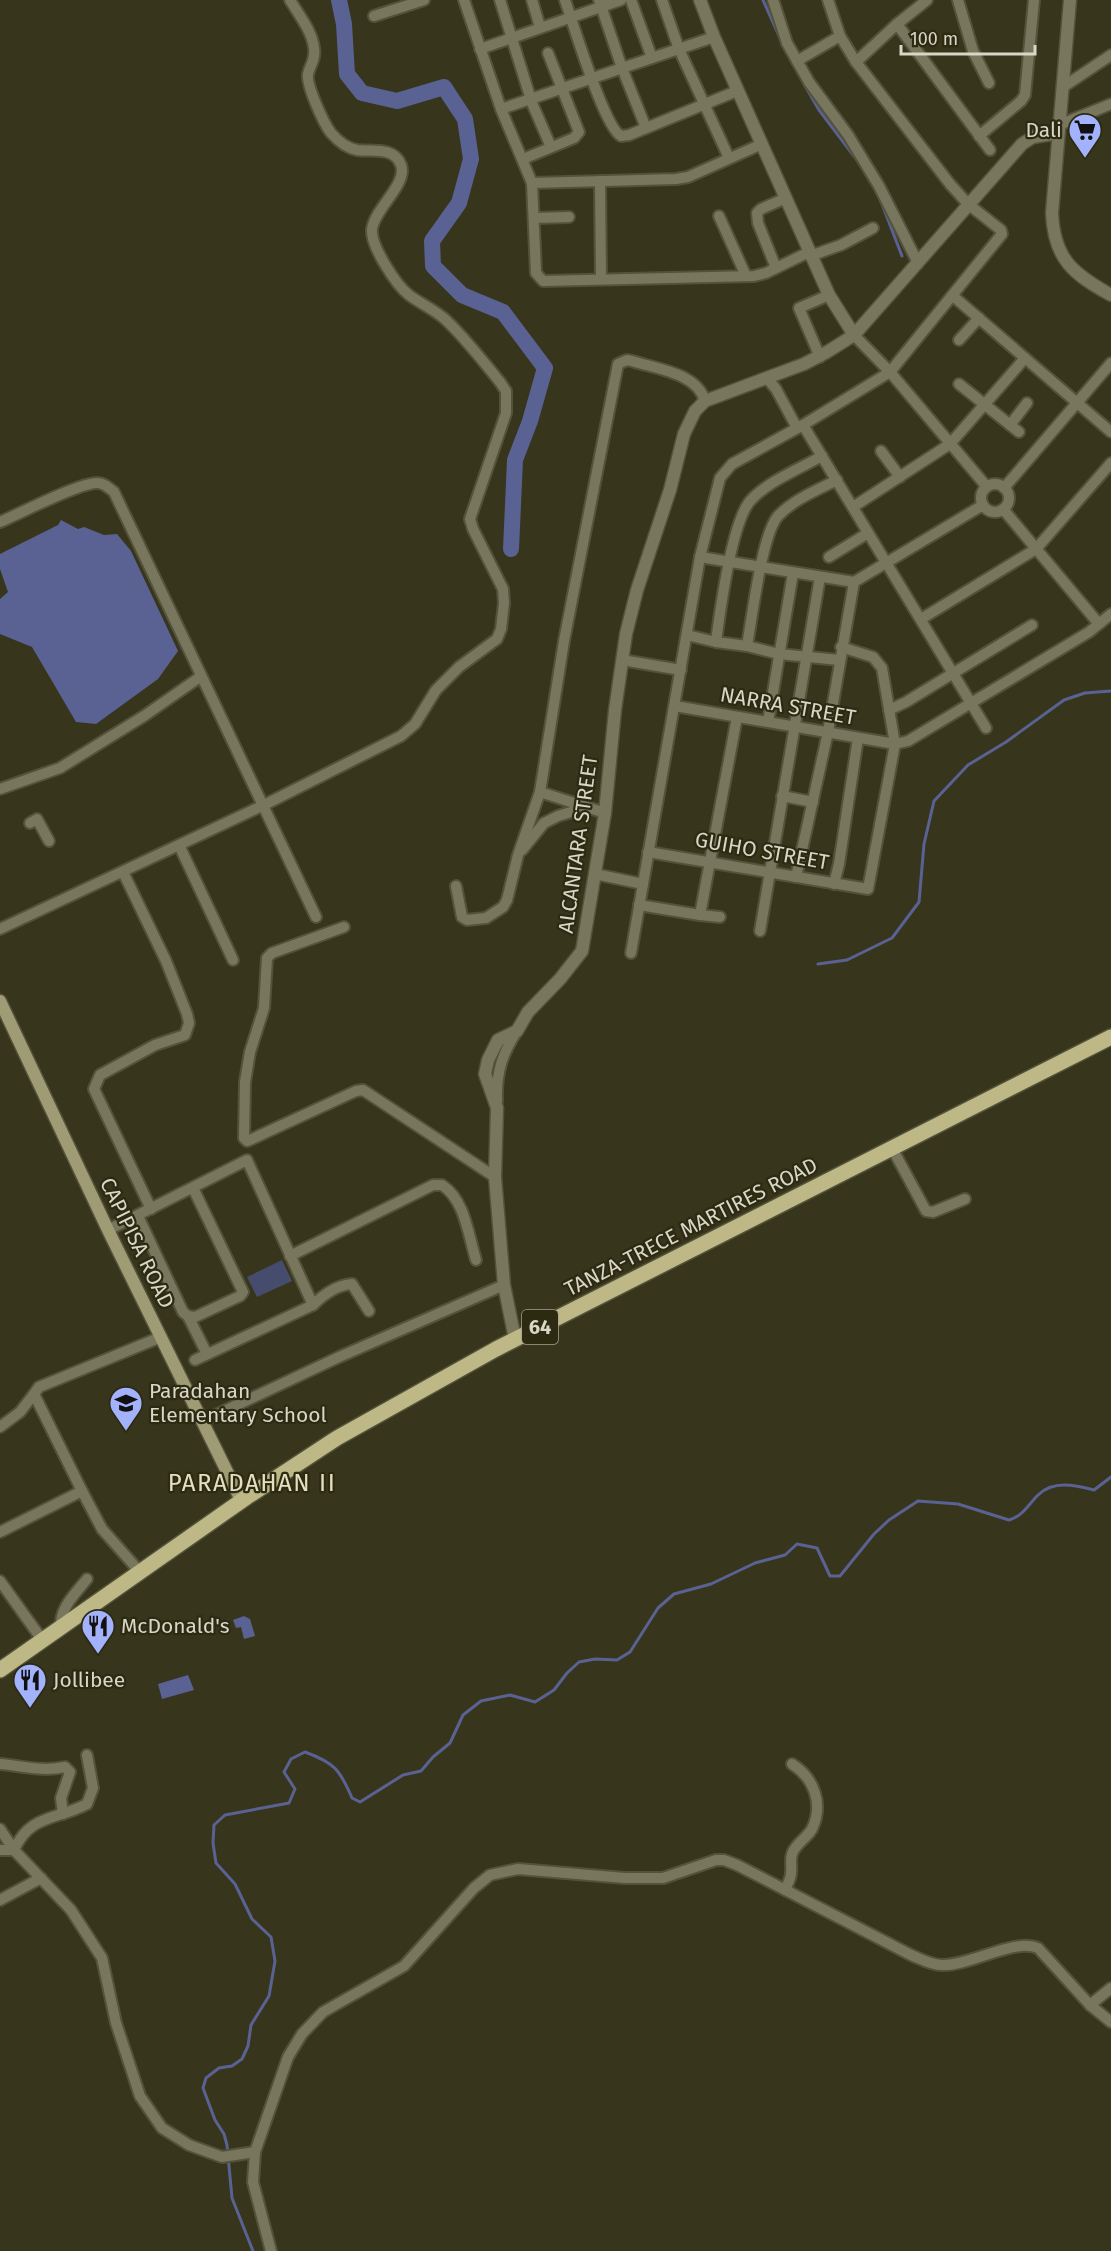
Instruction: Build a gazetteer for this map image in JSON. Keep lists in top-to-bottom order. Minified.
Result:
{"streets":{"main road":["TANZA-TRECE MARTIRES ROAD","CAPIPISA ROAD","64"],"street":["NARRA STREET","ALCANTARA STREET","GUIHO STREET"]},"crossings":[["NARRA STREET","GUIHO STREET"],["ALCANTARA STREET","TANZA-TRECE MARTIRES ROAD"],["TANZA-TRECE MARTIRES ROAD","CAPIPISA ROAD"]],"districts":["PARADAHAN II"],"places":{"supermarket":["Dali"],"school or university":["Paradahan Elementary School"],"restaurant":["McDonald's","Jollibee"]},"scale_bar":"100 m"}
